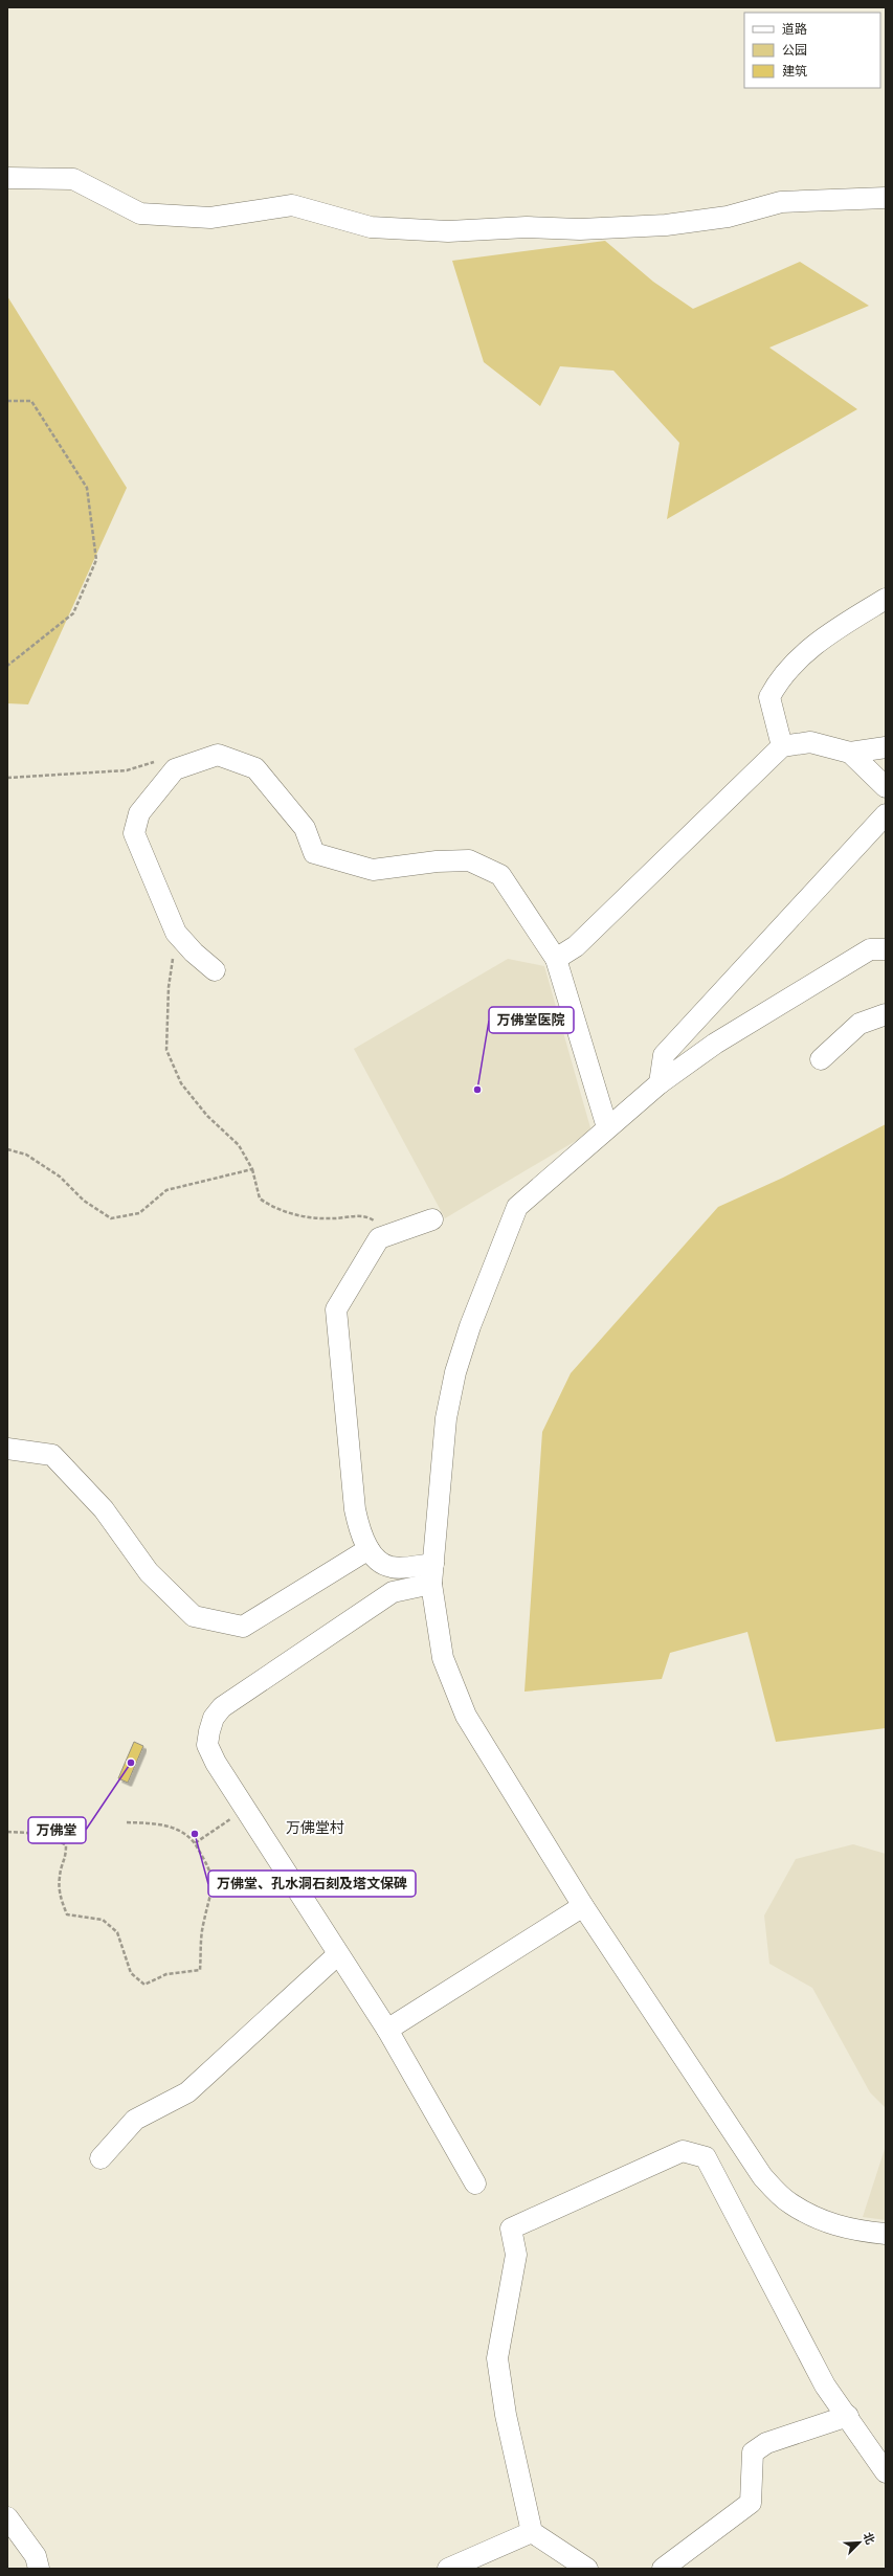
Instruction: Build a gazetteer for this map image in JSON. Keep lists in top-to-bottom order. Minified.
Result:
{"districts":["万佛堂村"],"places":["万佛堂医院","万佛堂","万佛堂、孔水洞石刻及塔文保碑"],"legend":["道路","公园","建筑"],"north":"top right"}
